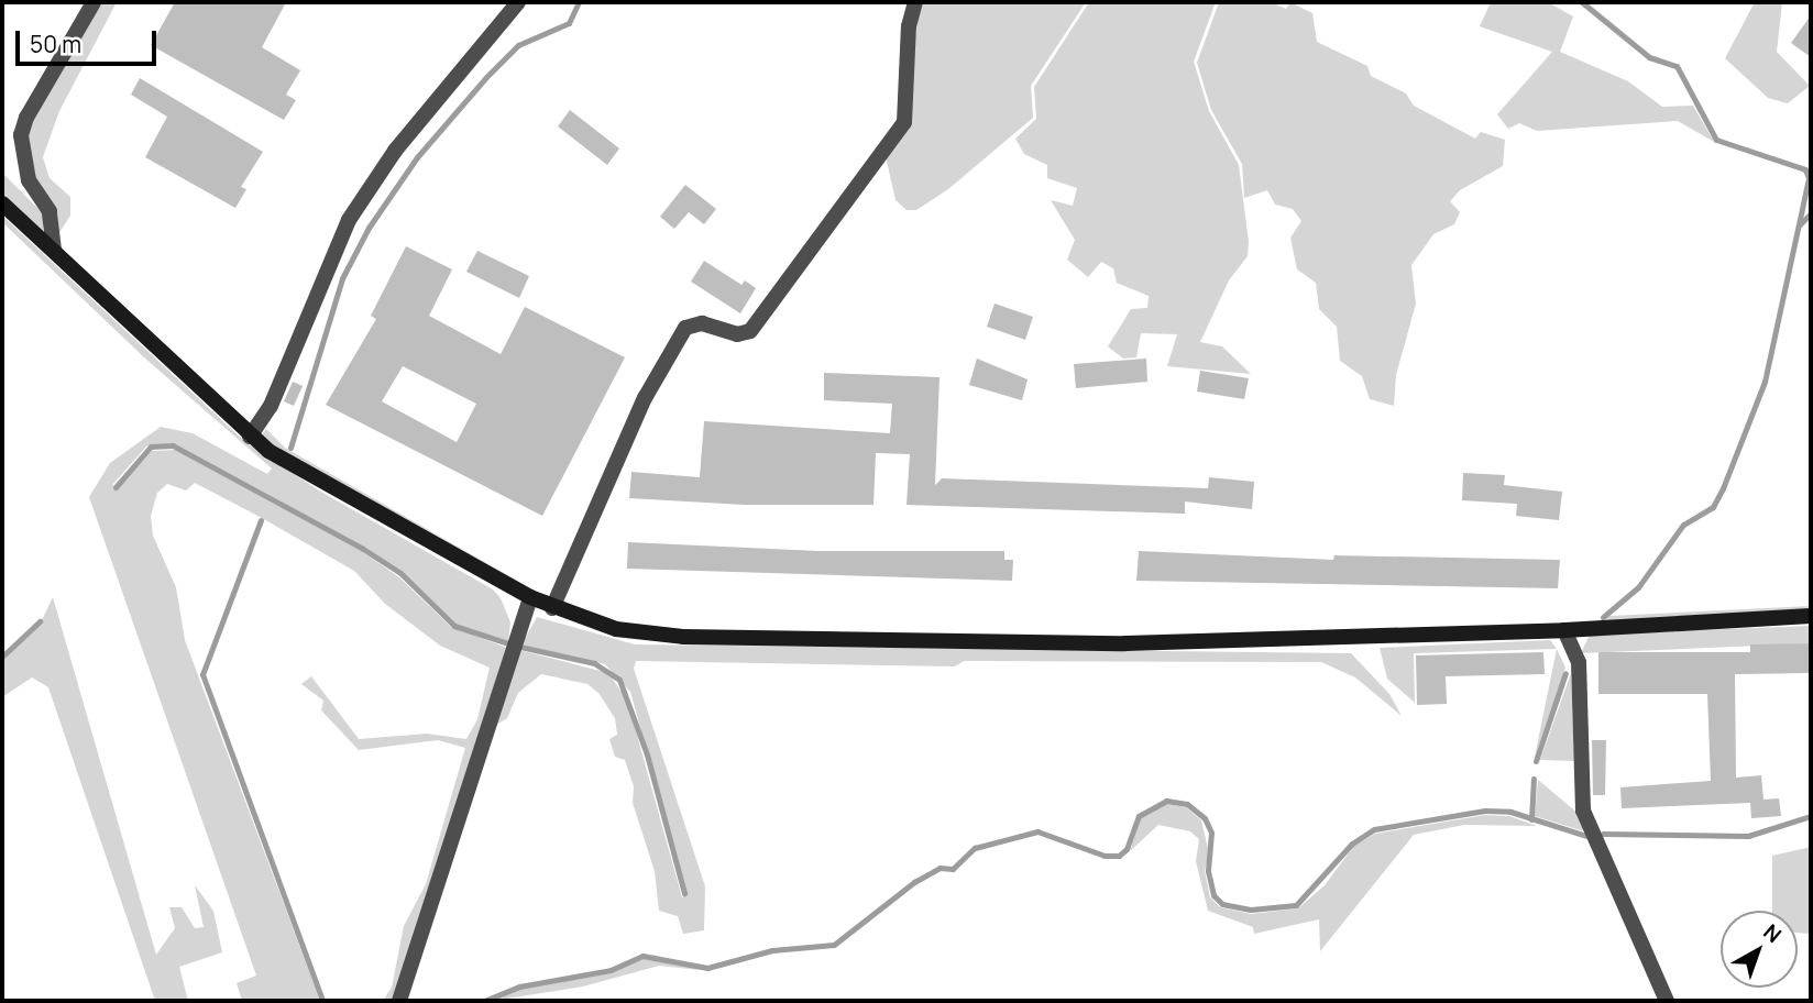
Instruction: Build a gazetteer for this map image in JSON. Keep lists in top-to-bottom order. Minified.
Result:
{"scale_bar":"50 m","north":"top right"}
